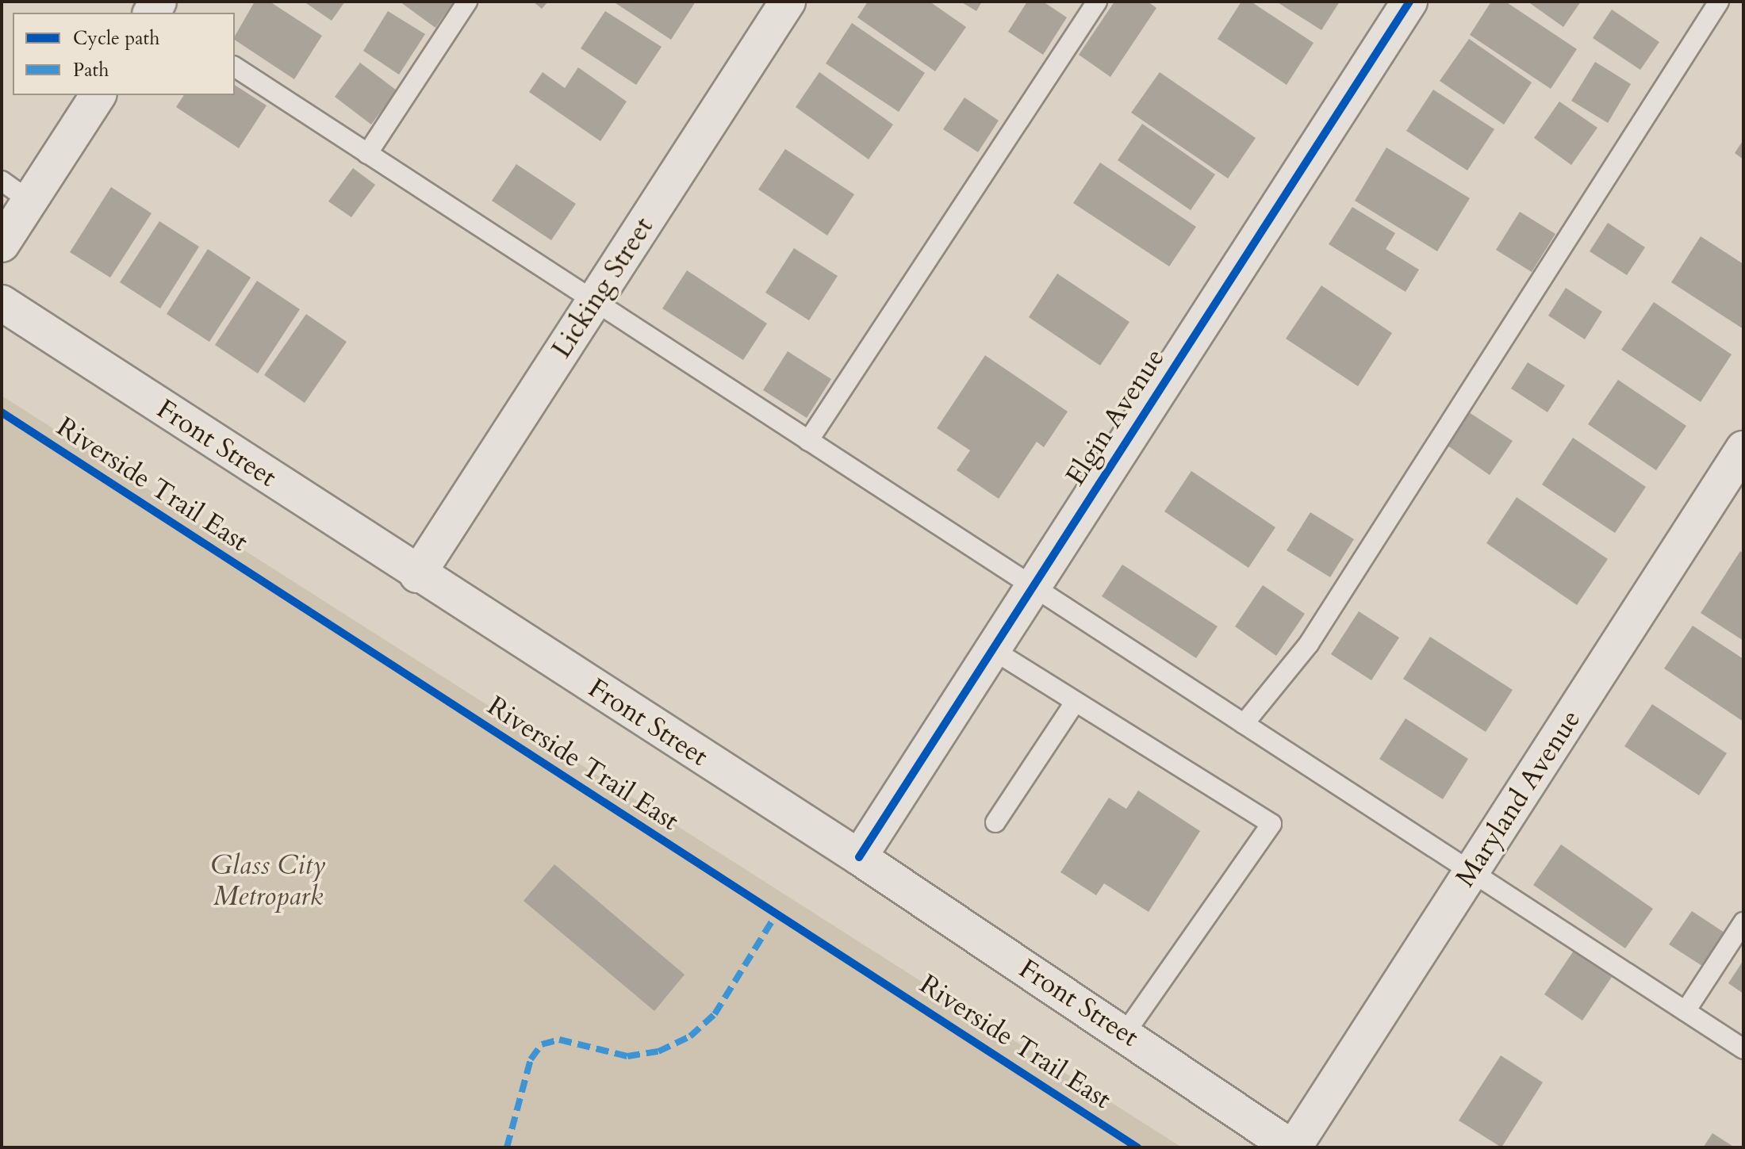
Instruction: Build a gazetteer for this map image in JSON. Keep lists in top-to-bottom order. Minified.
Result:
{"streets":{"street":["Licking Street","Elgin Avenue","Front Street","Maryland Avenue"],"cycle path":["Riverside Trail East"]},"crossings":[["Licking Street","Front Street"],["Elgin Avenue","Front Street"],["Front Street","Maryland Avenue"]],"parks":["Glass City Metropark"],"legend":["Cycle path","Path"]}
